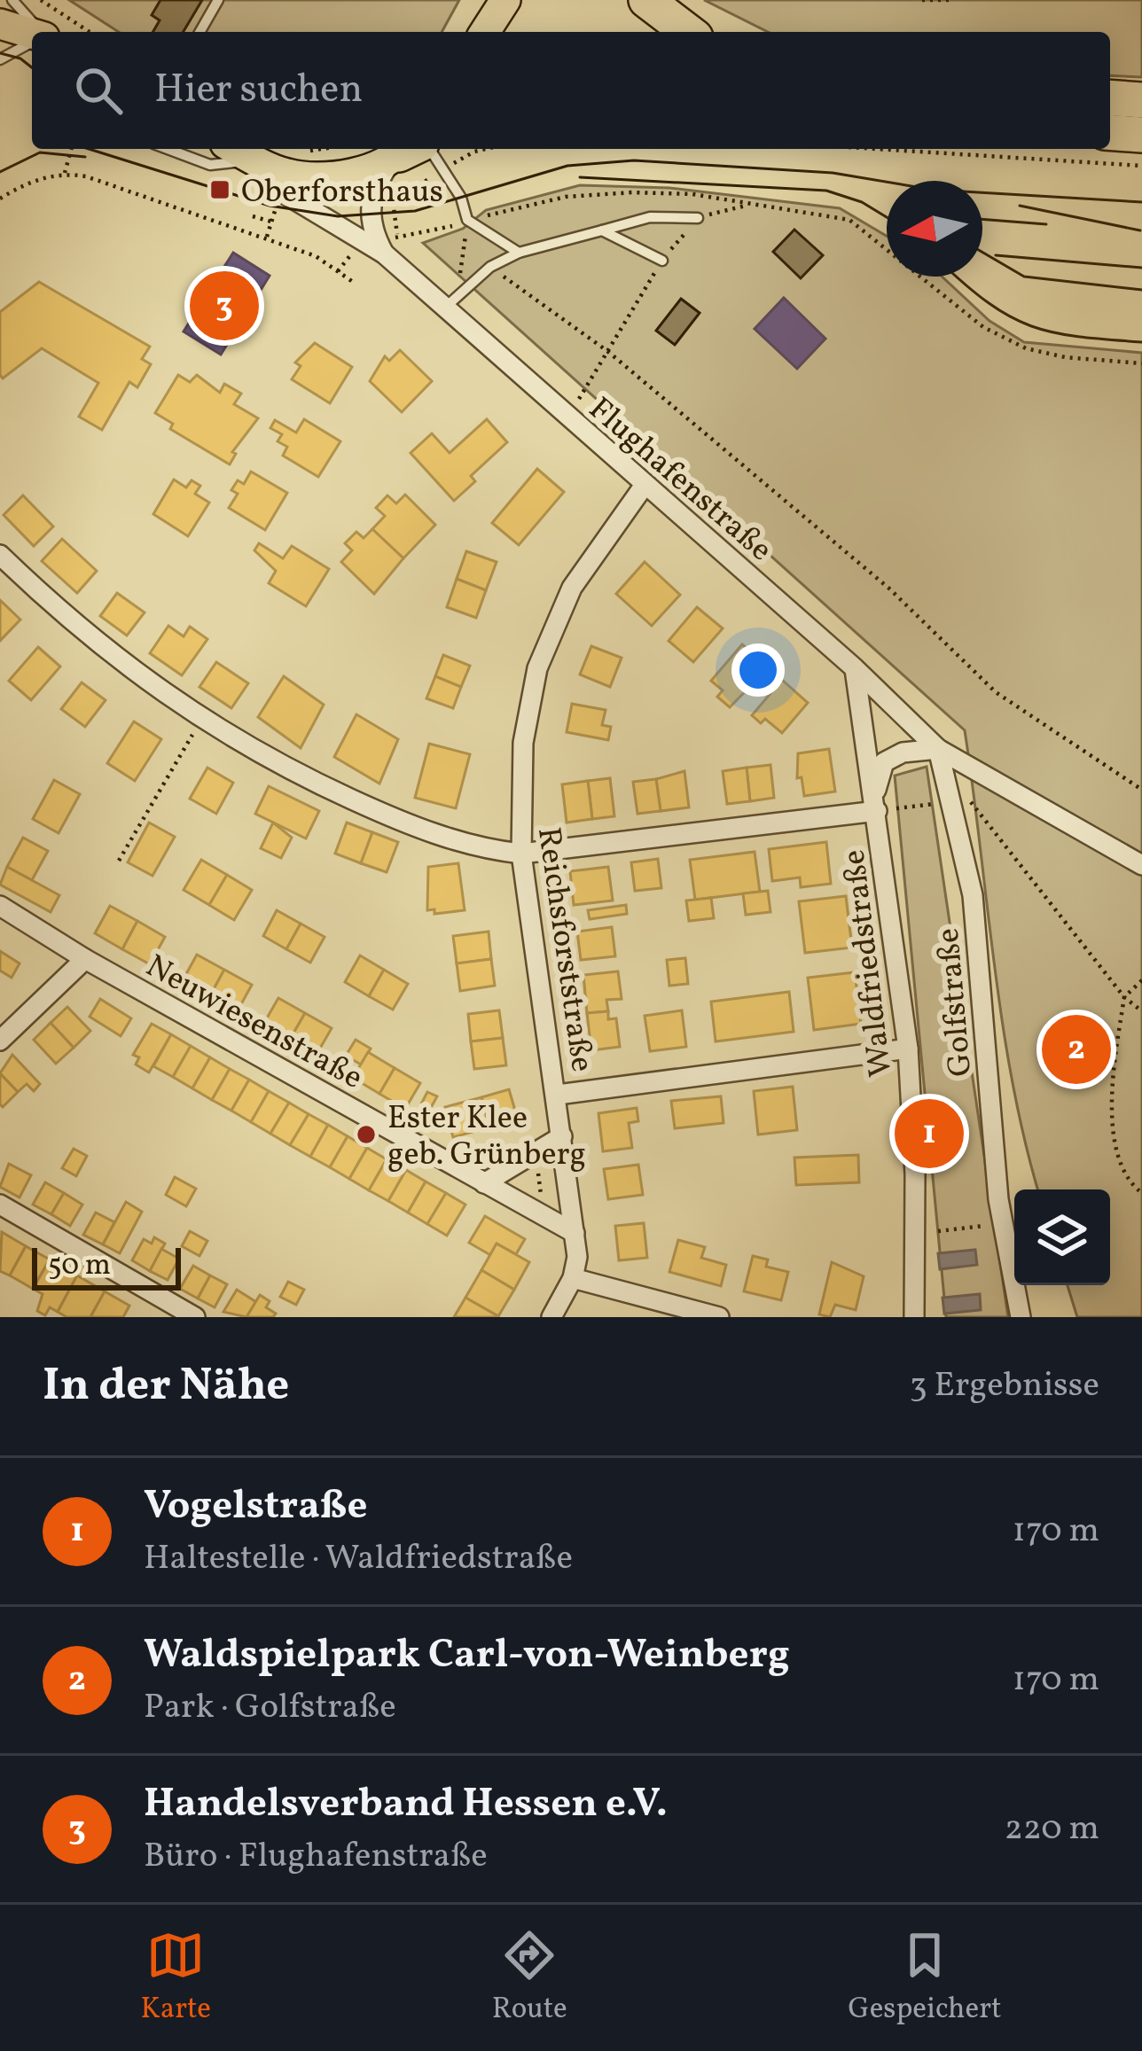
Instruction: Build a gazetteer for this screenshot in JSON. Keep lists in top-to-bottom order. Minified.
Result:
{"streets":{"street":["Flughafenstraße","Reichsforststraße","Waldfriedstraße","Golfstraße","Neuwiesenstraße"]},"crossings":[["Flughafenstraße","Reichsforststraße"],["Flughafenstraße","Waldfriedstraße"],["Flughafenstraße","Golfstraße"],["Reichsforststraße","Neuwiesenstraße"]],"places":{"transit":["Oberforsthaus"],"other":["Ester Klee geb. Grünberg"]},"scale_bar":"50 m","north":"left","page":{"search":"Hier suchen","pins":["3","2","1"],"scale":"50 m","heading":["In der Nähe","3 Ergebnisse"],"list":[{"mark":"1","name":"Vogelstraße","note":"Haltestelle · Waldfriedstraße","value":"170 m"},{"mark":"2","name":"Waldspielpark Carl-von-Weinberg","note":"Park · Golfstraße","value":"170 m"},{"mark":"3","name":"Handelsverband Hessen e.V.","note":"Büro · Flughafenstraße","value":"220 m"}],"nav":["Karte","Route","Gespeichert"]}}
